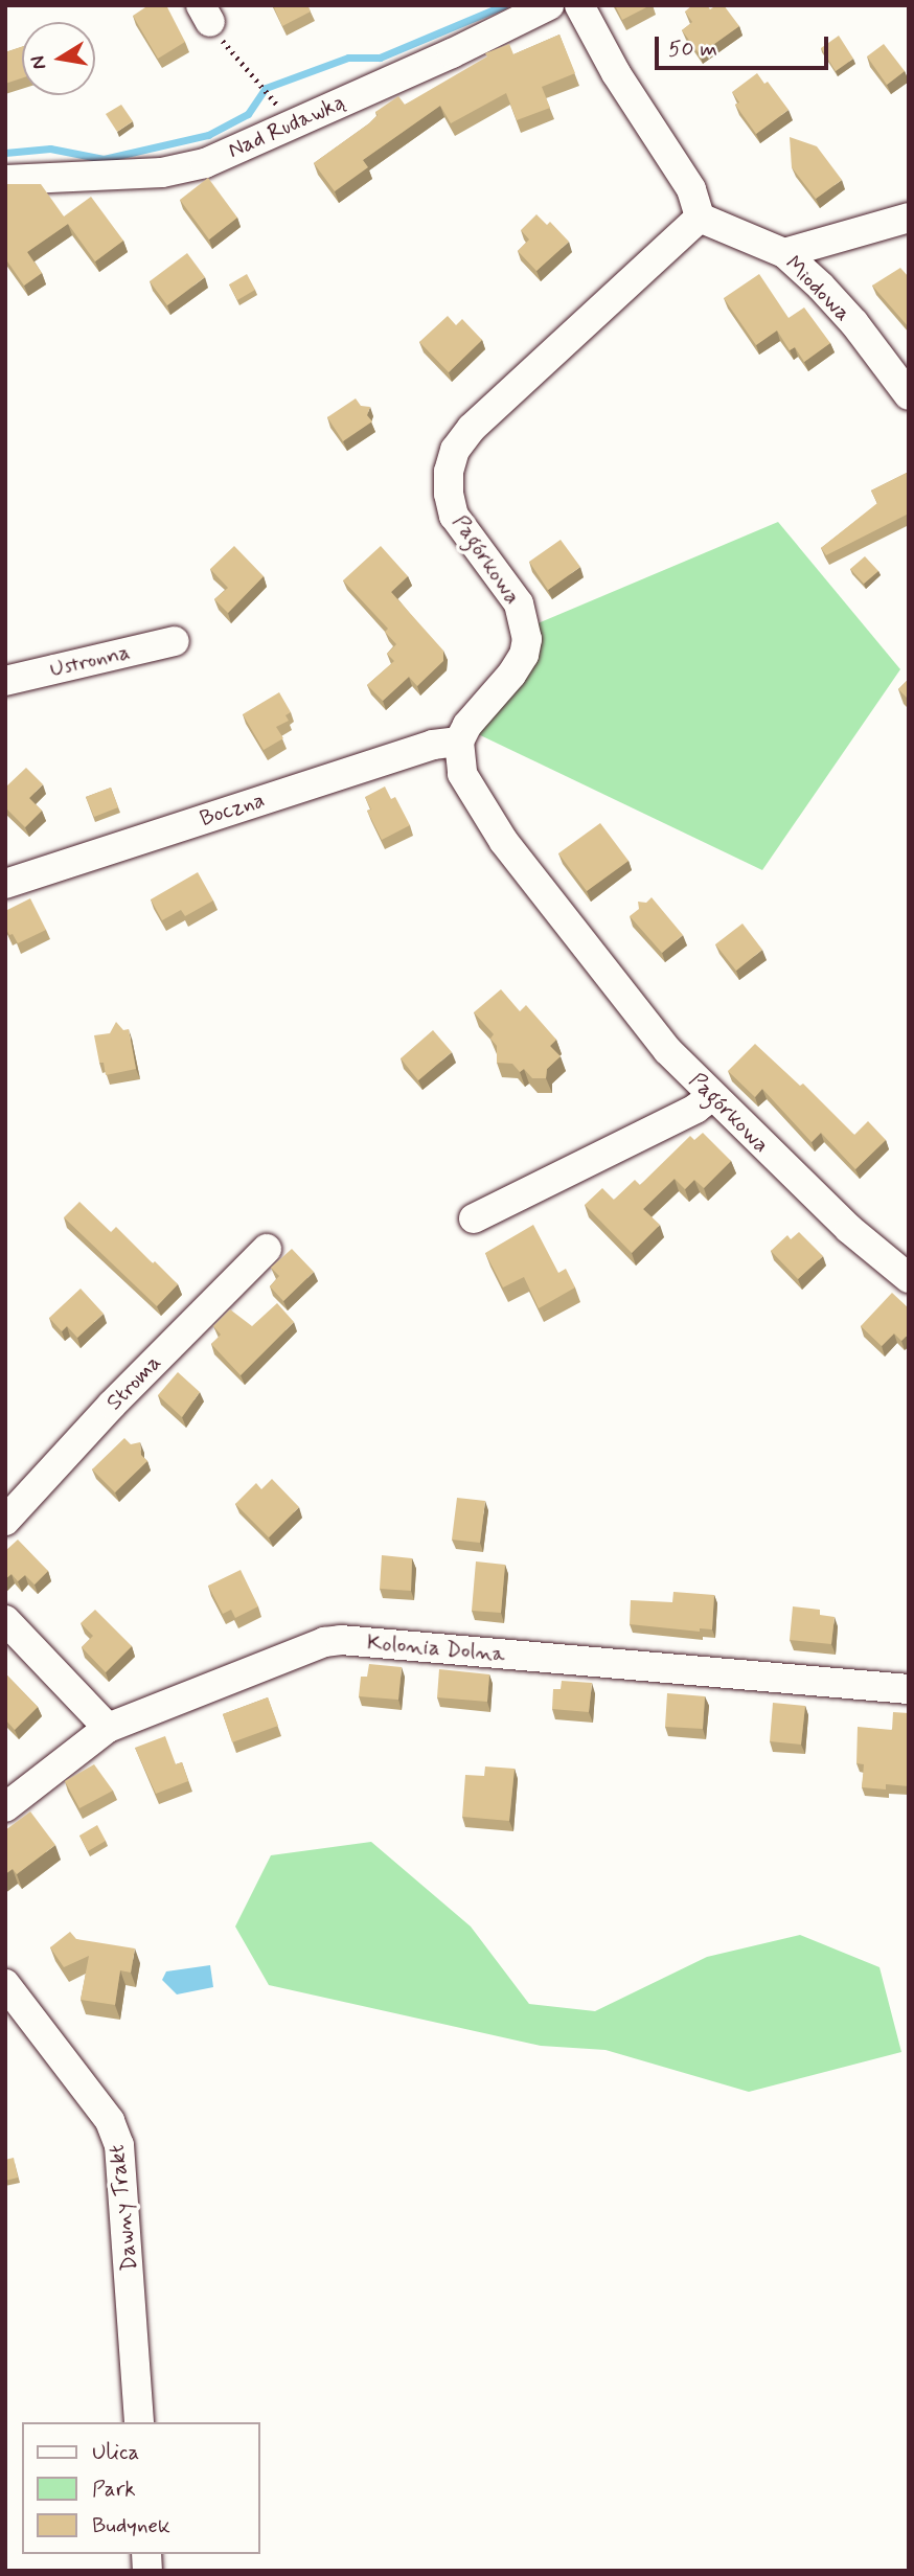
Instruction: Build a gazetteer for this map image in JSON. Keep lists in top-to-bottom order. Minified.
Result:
{"streets":{"street":["Nad Rudawką","Miodowa","Pagórkowa","Ustronna","Boczna","Stroma","Kolonia Dolna","Dawny Trakt"]},"crossings":[["Miodowa","Pagórkowa"],["Pagórkowa","Boczna"]],"legend":["Ulica","Park","Budynek"],"scale_bar":"50 m","north":"left"}
